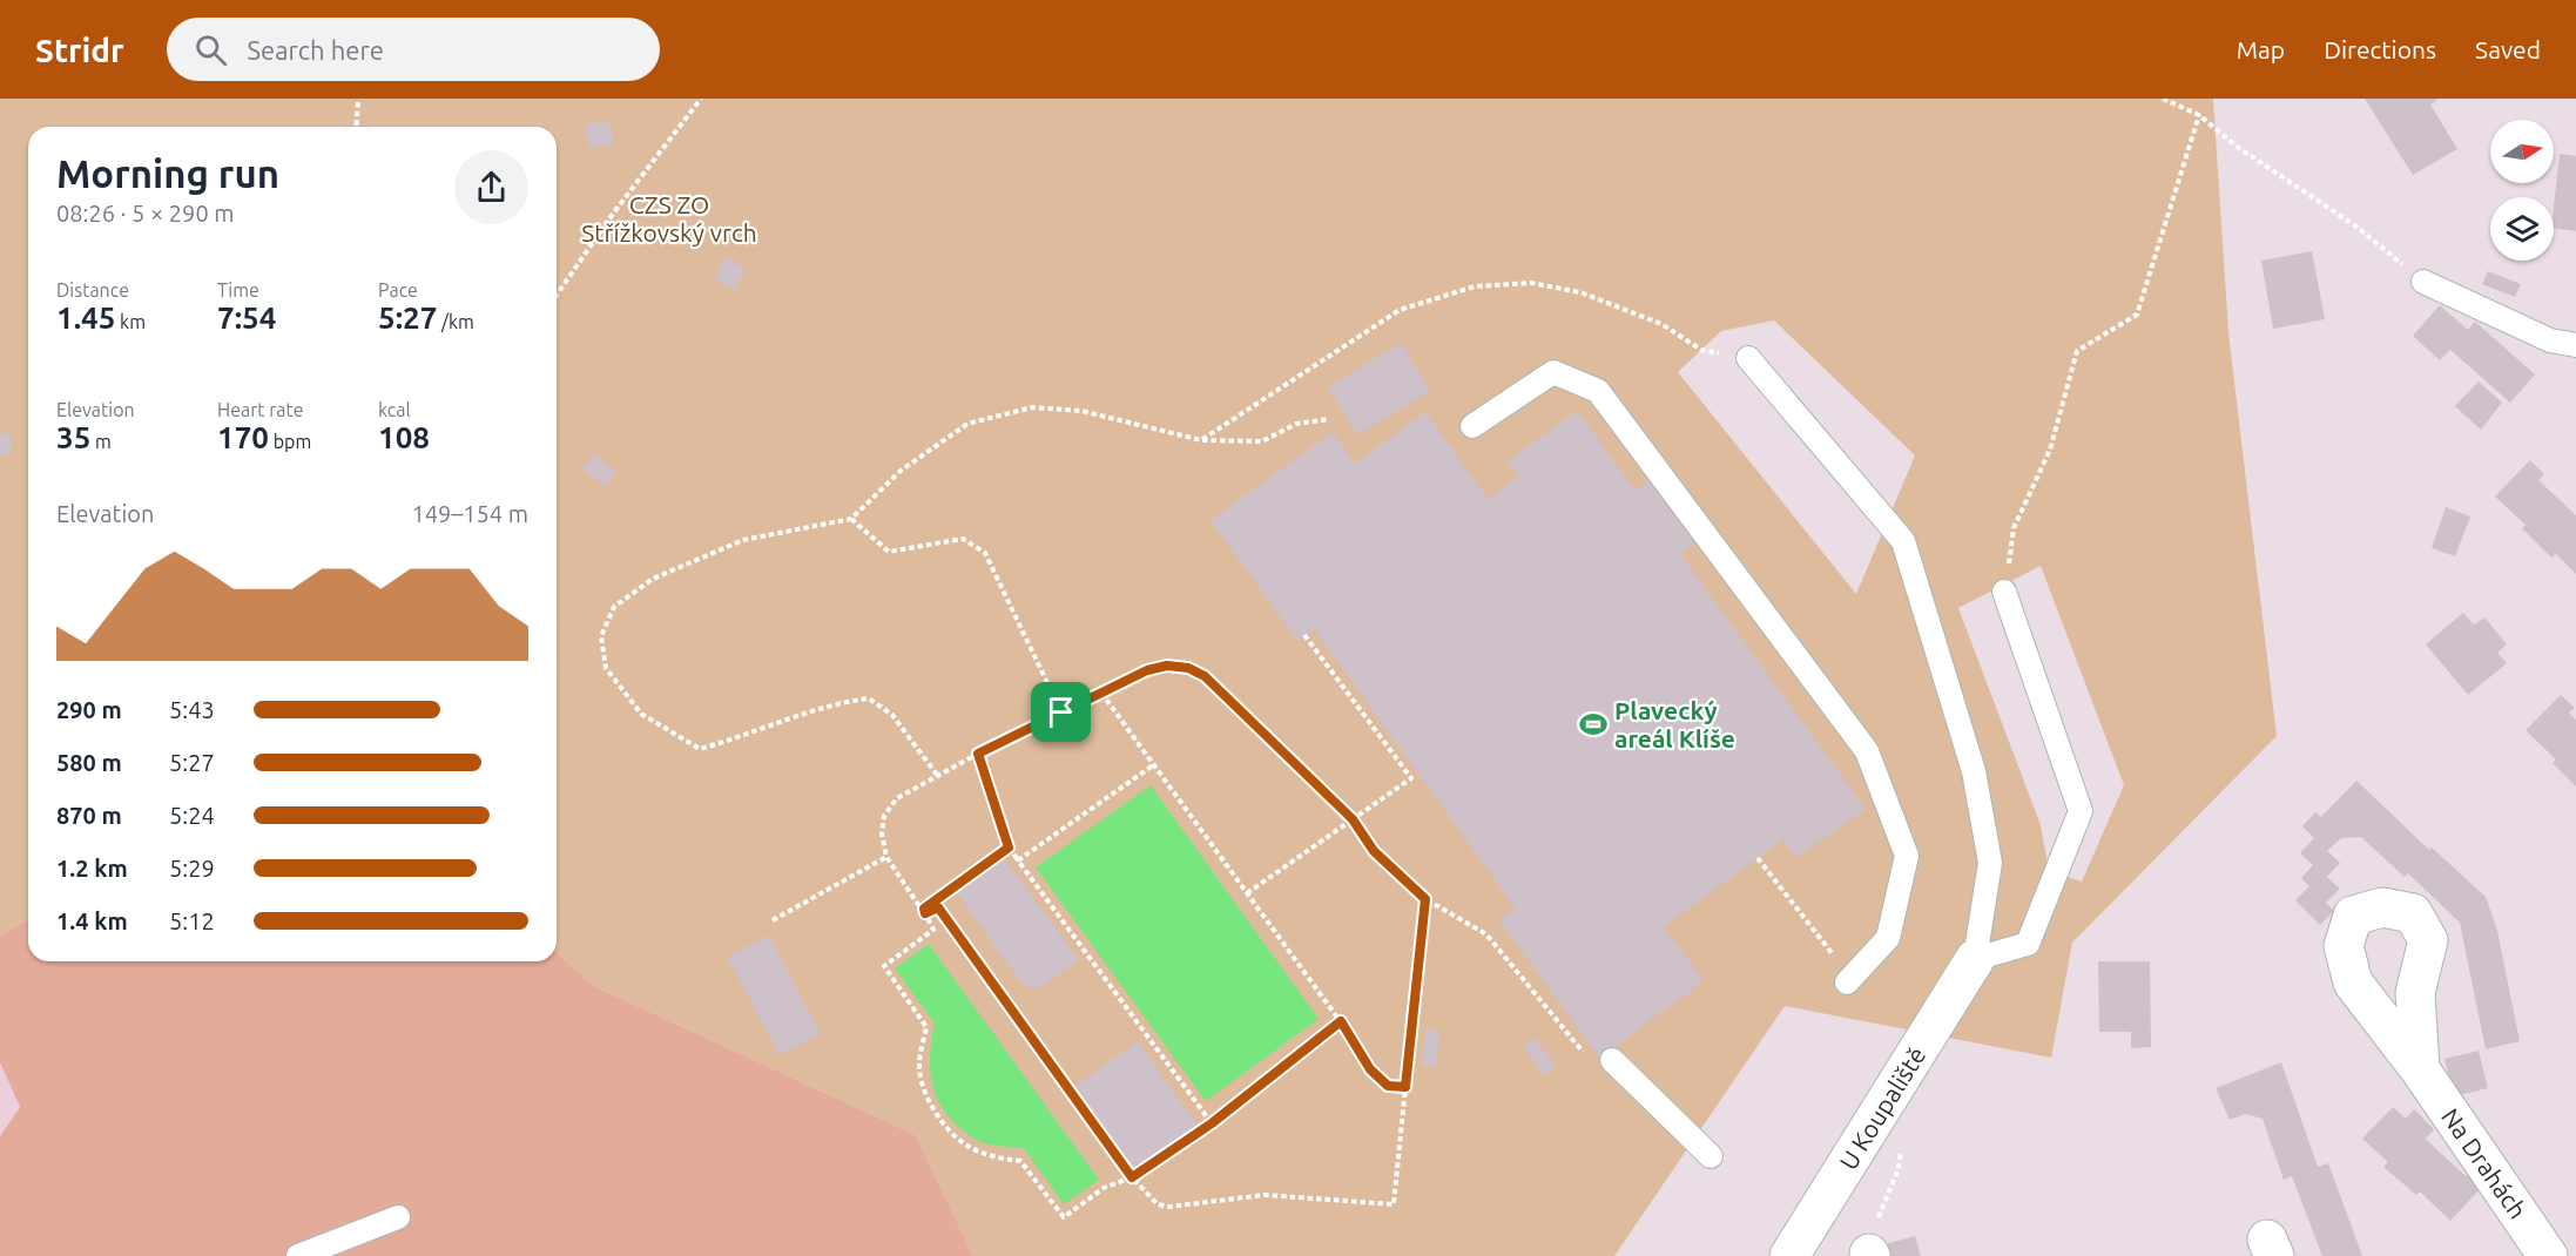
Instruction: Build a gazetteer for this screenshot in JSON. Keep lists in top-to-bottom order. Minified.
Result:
{"streets":{"street":["U Koupaliště","Na Drahách"]},"parks":["CZS ZO Střížkovský vrch"],"places":{"sports":["Plavecký areál Klíše"]},"north":"right","page":{"header":"Stridr","search":"Search here","nav":["Map","Directions","Saved"],"heading":["Morning run","08:26 · 5 × 290 m"],"stats":[["Distance","1.45 km"],["Time","7:54"],["Pace","5:27 /km"],["Elevation","35 m"],["Heart rate","170 bpm"],["kcal","108"]],"chart":["Elevation","149–154 m"],"list":[{"name":"290 m","note":"5:43"},{"name":"580 m","note":"5:27"},{"name":"870 m","note":"5:24"},{"name":"1.2 km","note":"5:29"},{"name":"1.4 km","note":"5:12"}]}}
